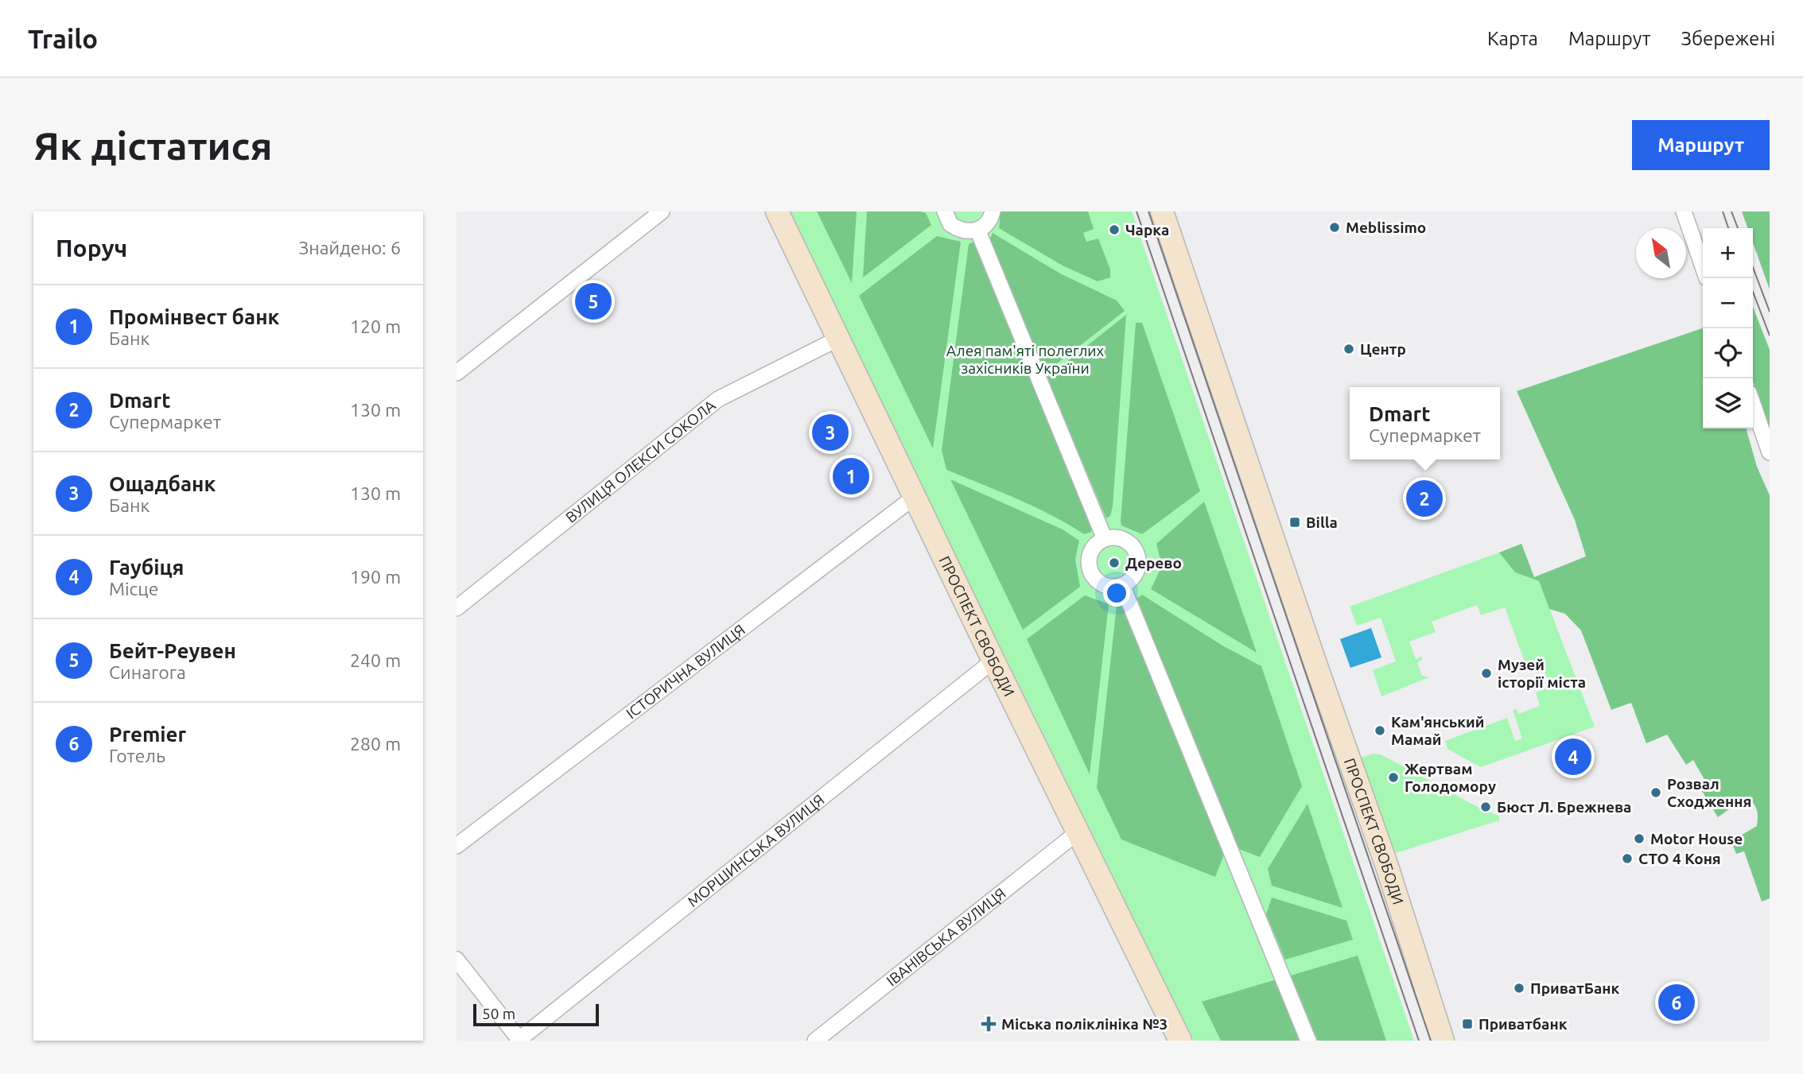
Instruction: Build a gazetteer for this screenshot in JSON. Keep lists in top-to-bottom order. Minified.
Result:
{"streets":{"main road":["ПРОСПЕКТ СВОБОДИ"],"street":["ВУЛИЦЯ ОЛЕКСИ СОКОЛА","ІСТОРИЧНА ВУЛИЦЯ","МОРШИНСЬКА ВУЛИЦЯ","ІВАНІВСЬКА ВУЛИЦЯ"]},"crossings":[["ВУЛИЦЯ ОЛЕКСИ СОКОЛА","ПРОСПЕКТ СВОБОДИ"],["ПРОСПЕКТ СВОБОДИ","ІСТОРИЧНА ВУЛИЦЯ"],["ПРОСПЕКТ СВОБОДИ","МОРШИНСЬКА ВУЛИЦЯ"],["ПРОСПЕКТ СВОБОДИ","ІВАНІВСЬКА ВУЛИЦЯ"]],"parks":["Алея пам'яті полеглих захісників України"],"places":{"other":["Meblissimo","Чарка","Центр","Дерево","Музей історії міста","Кам'янський Мамай","Жертвам Голодомору","Розвал Сходження","Бюст Л. Брежнева","Motor House","СТО 4 Коня","ПриватБанк"],"transit":["Billa","Приватбанк"],"health":["Міська поліклініка №3"]},"scale_bar":"50 m","north":"top left","page":{"header":"Trailo","nav":["Карта","Маршрут","Збережені"],"buttons":"Маршрут","title":"Як дістатися","heading":["Поруч","Знайдено: 6"],"map_buttons":["+","−"],"pins":["5","3","1","2","4","6"],"list":[{"mark":"1","name":"Промінвест банк","note":"Банк","value":"120 m"},{"mark":"2","name":"Dmart","note":"Супермаркет","value":"130 m"},{"mark":"3","name":"Ощадбанк","note":"Банк","value":"130 m"},{"mark":"4","name":"Гаубіця","note":"Місце","value":"190 m"},{"mark":"5","name":"Бейт-Реувен","note":"Синагога","value":"240 m"},{"mark":"6","name":"Premier","note":"Готель","value":"280 m"}],"popup":["Dmart","Супермаркет"],"scale":"50 m"}}
